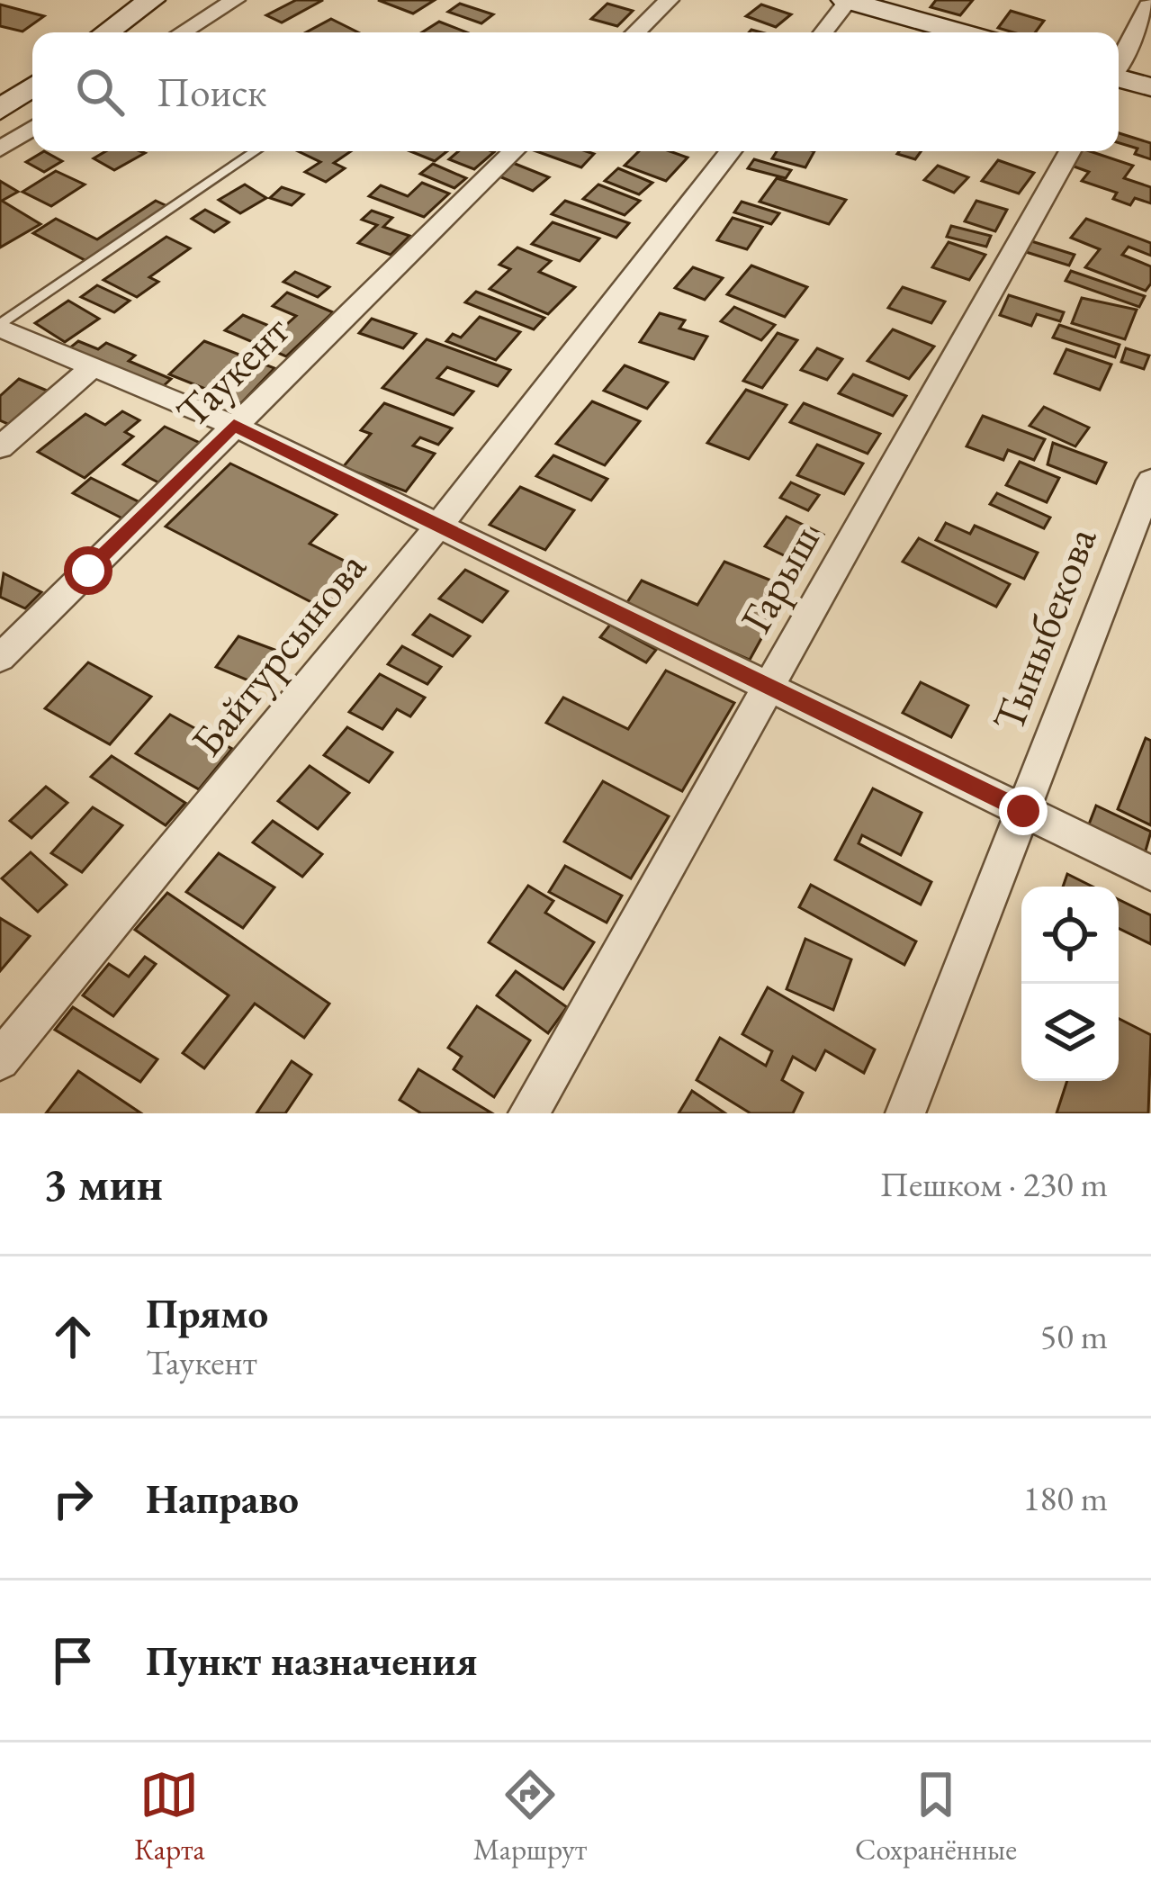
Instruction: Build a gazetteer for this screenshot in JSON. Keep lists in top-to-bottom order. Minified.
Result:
{"streets":{"street":["Таукент","Гарыш","Тыныбекова","Байтурсынова"]},"page":{"search":"Поиск","heading":["3 мин","Пешком · 230 m"],"list":[["Прямо","Таукент","50 m"],["Направо","180 m"],"Пункт назначения"],"nav":["Карта","Маршрут","Сохранённые"]}}
